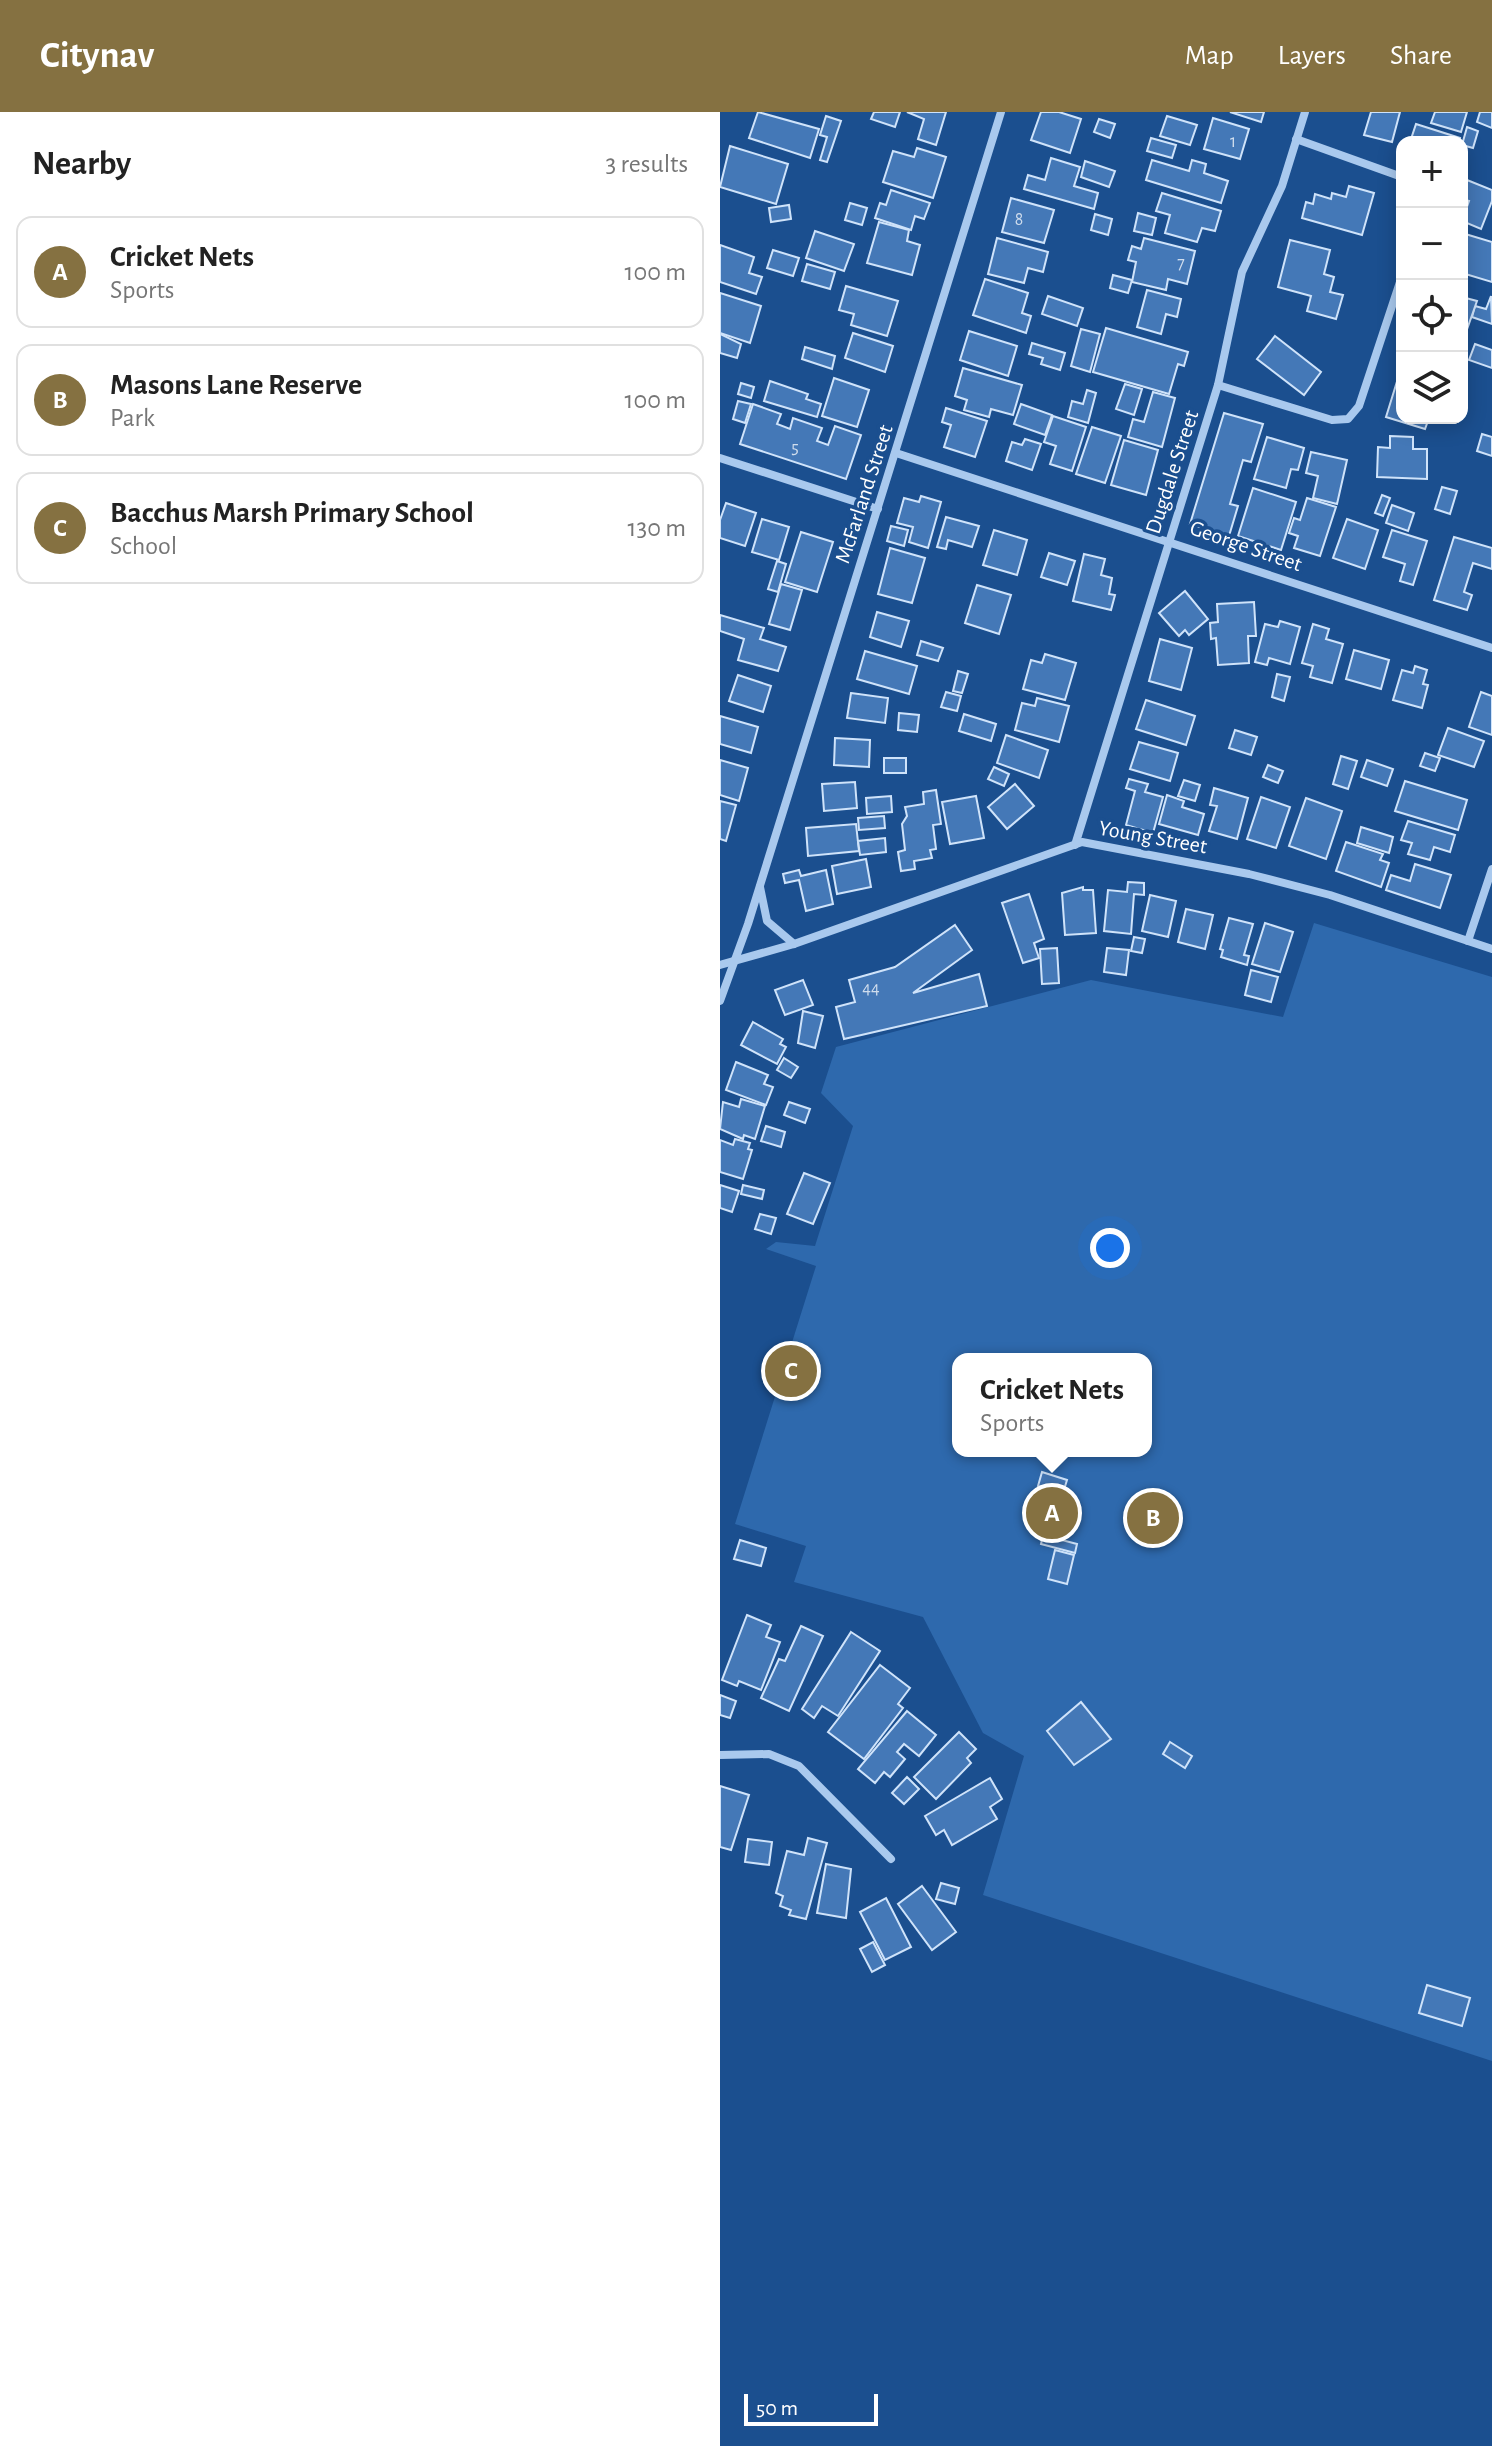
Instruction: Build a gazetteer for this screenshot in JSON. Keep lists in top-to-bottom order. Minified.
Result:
{"streets":{"street":["Dugdale Street","McFarland Street","George Street","Young Street"]},"crossings":[["Dugdale Street","George Street"],["Dugdale Street","Young Street"],["McFarland Street","George Street"],["McFarland Street","Young Street"]],"house_numbers":["1","8","7","5","44"],"scale_bar":"50 m","page":{"header":"Citynav","nav":["Map","Layers","Share"],"heading":["Nearby","3 results"],"map_buttons":["+","−"],"list":[{"mark":"A","name":"Cricket Nets","note":"Sports","value":"100 m"},{"mark":"B","name":"Masons Lane Reserve","note":"Park","value":"100 m"},{"mark":"C","name":"Bacchus Marsh Primary School","note":"School","value":"130 m"}],"pins":["C","A","B"],"popup":["Cricket Nets","Sports"],"scale":"50 m"}}
